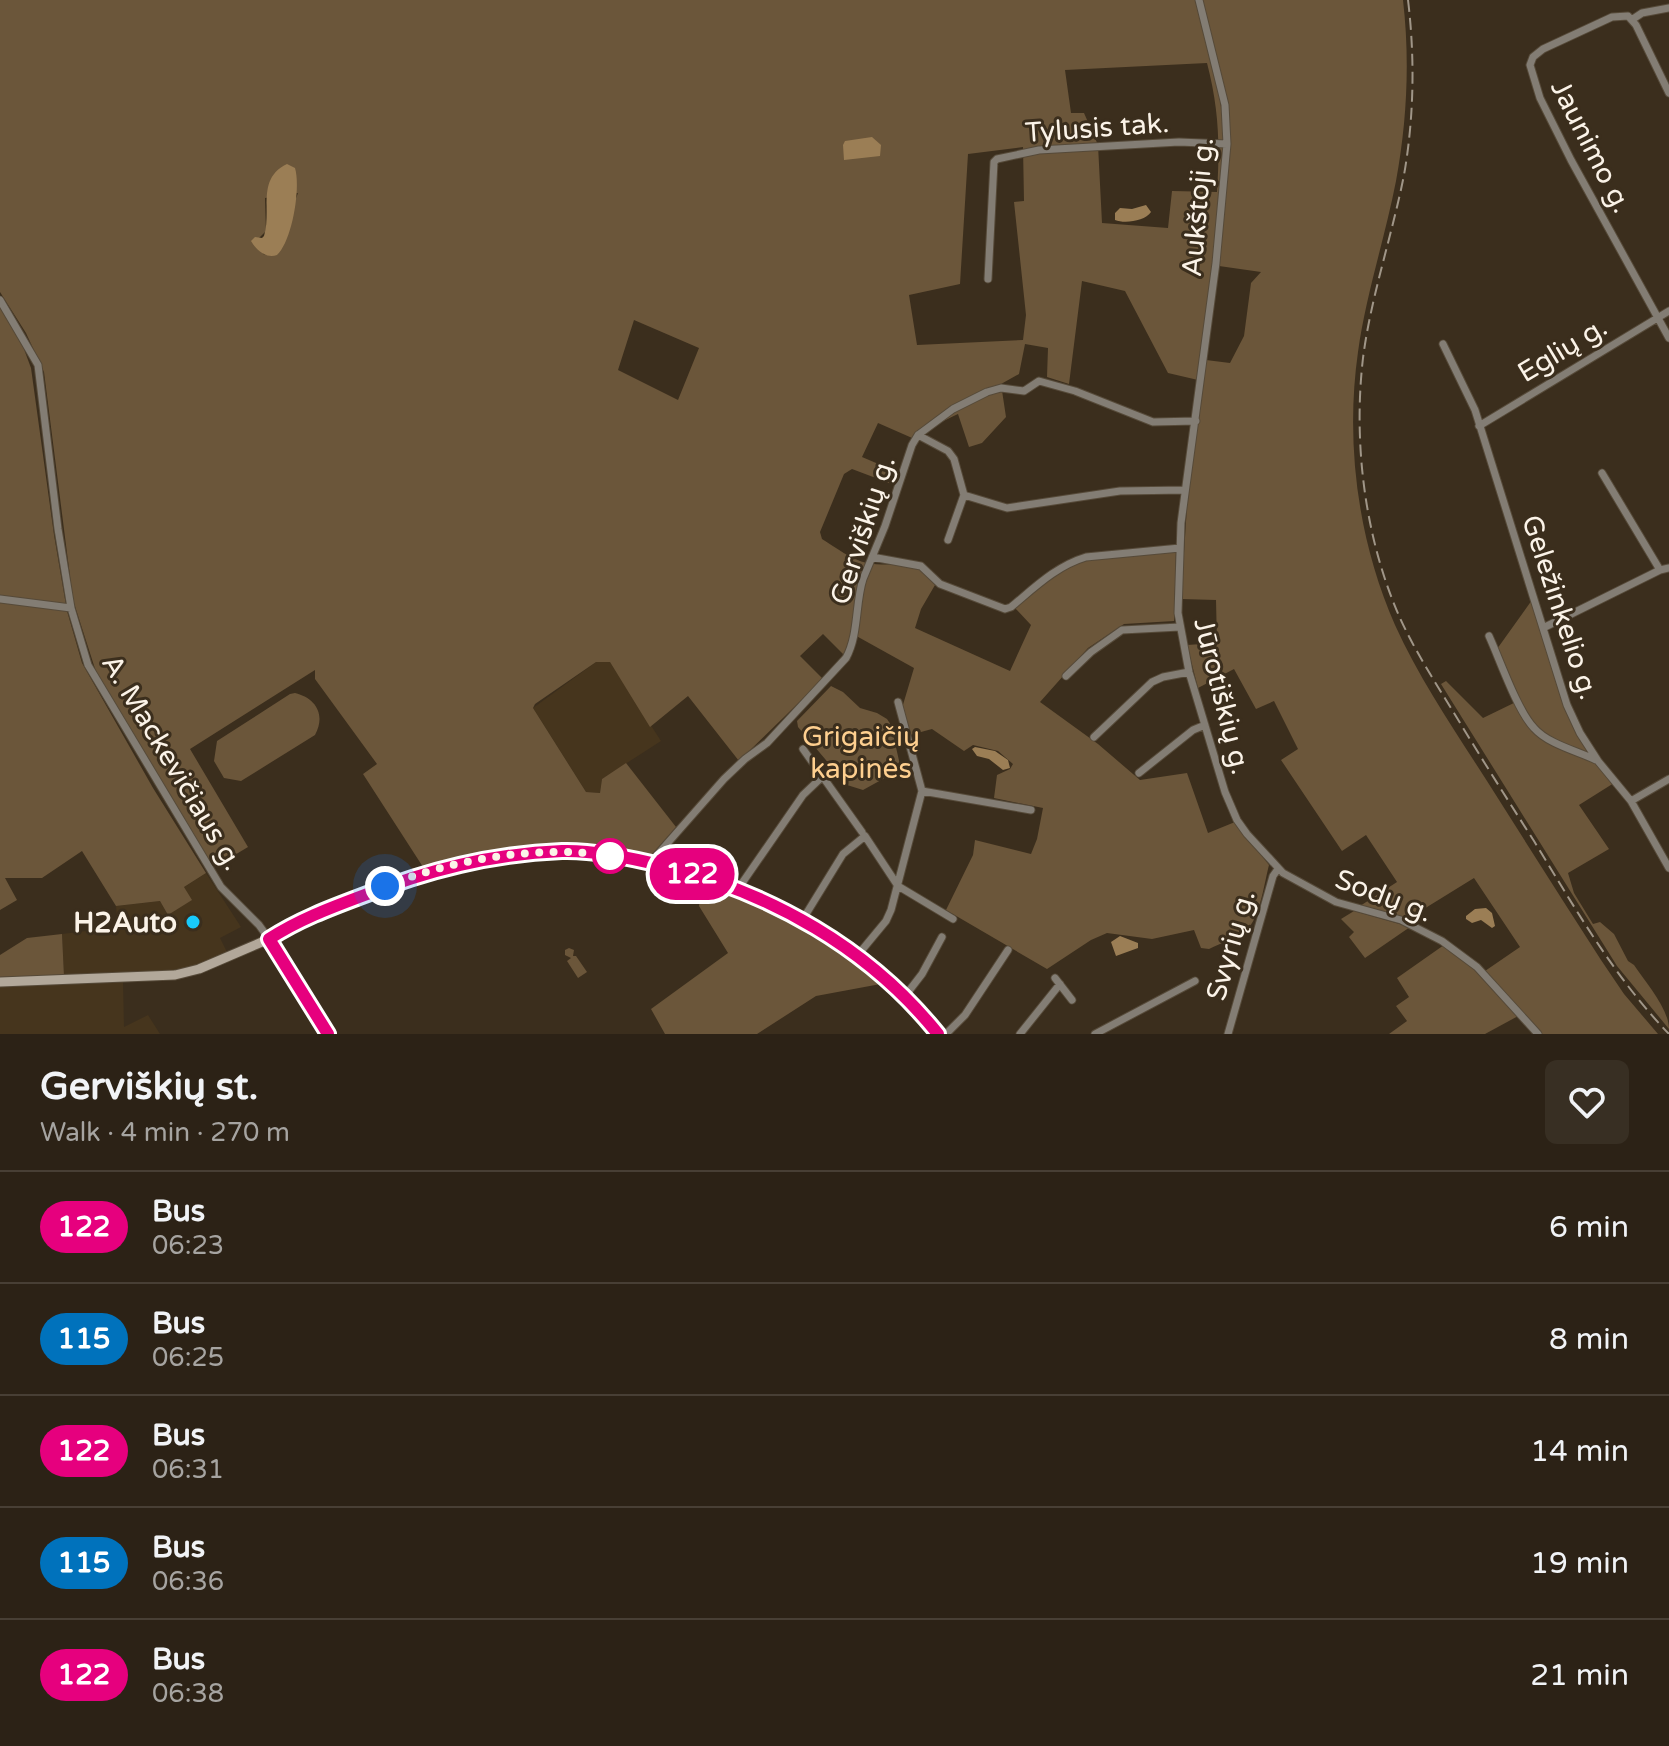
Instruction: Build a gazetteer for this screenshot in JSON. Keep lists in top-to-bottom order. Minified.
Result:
{"streets":{"street":["Tylusis tak.","Jaunimo g.","Aukštoji g.","Eglių g.","Gerviškių g.","Geležinkelio g.","Jūrotiškių g.","A. Mackevičiaus g.","Sodų g.","Svyrių g."]},"crossings":[["Tylusis tak.","Aukštoji g."],["Jaunimo g.","Eglių g."],["Aukštoji g.","Gerviškių g."],["Aukštoji g.","Jūrotiškių g."],["Eglių g.","Geležinkelio g."],["Gerviškių g.","Jūrotiškių g."],["Jūrotiškių g.","Sodų g."],["Jūrotiškių g.","Svyrių g."],["Sodų g.","Svyrių g."]],"parks":["Grigaičių kapinės"],"places":["H2Auto"],"lines":["bus line 122"],"page":{"on_map":"122","heading":["Gerviškių st.","Walk · 4 min · 270 m"],"list":[{"mark":"122","name":"Bus","note":"06:23","value":"6 min"},{"mark":"115","name":"Bus","note":"06:25","value":"8 min"},{"mark":"122","name":"Bus","note":"06:31","value":"14 min"},{"mark":"115","name":"Bus","note":"06:36","value":"19 min"},{"mark":"122","name":"Bus","note":"06:38","value":"21 min"}]}}
